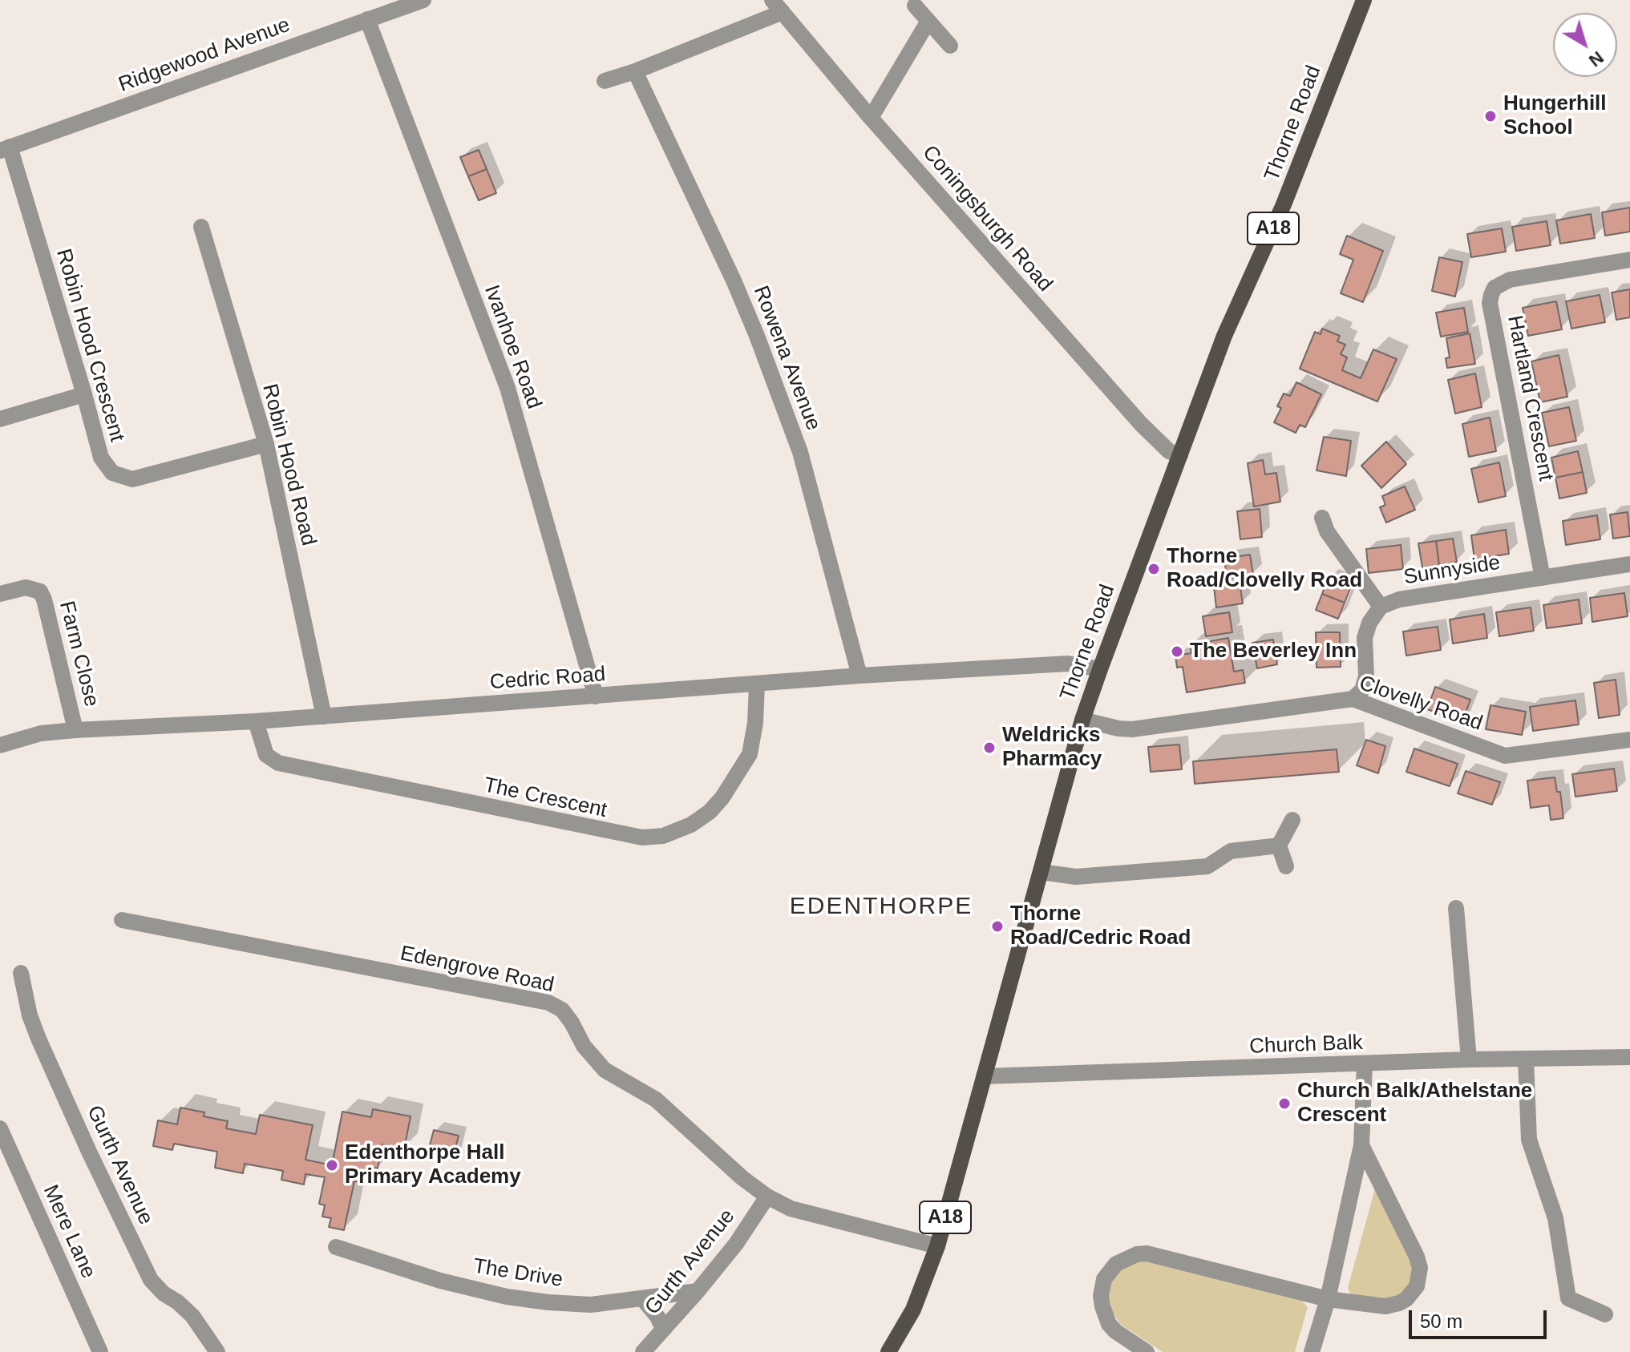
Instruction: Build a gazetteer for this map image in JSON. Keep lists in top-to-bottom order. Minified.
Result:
{"streets":{"main road":["Thorne Road","A18"],"street":["Ridgewood Avenue","Coningsburgh Road","Robin Hood Crescent","Ivanhoe Road","Rowena Avenue","Hartland Crescent","Robin Hood Road","Sunnyside","Farm Close","Cedric Road","Clovelly Road","The Crescent","Edengrove Road","Church Balk","Gurth Avenue","Mere Lane","The Drive"]},"crossings":[["Ridgewood Avenue","Robin Hood Crescent"],["Ridgewood Avenue","Ivanhoe Road"],["Thorne Road","Coningsburgh Road"],["Thorne Road","Cedric Road"],["Thorne Road","Clovelly Road"],["Thorne Road","Edengrove Road"],["Thorne Road","Church Balk"],["Robin Hood Crescent","Robin Hood Road"],["Ivanhoe Road","Cedric Road"],["Rowena Avenue","Cedric Road"],["Hartland Crescent","Sunnyside"],["Robin Hood Road","Cedric Road"],["Sunnyside","Clovelly Road"],["Farm Close","Cedric Road"],["Cedric Road","The Crescent"],["Edengrove Road","Gurth Avenue"],["Gurth Avenue","The Drive"]],"districts":["EDENTHORPE"],"places":["Hungerhill School","Thorne Road/Clovelly Road","The Beverley Inn","Weldricks Pharmacy","Thorne Road/Cedric Road","Church Balk/Athelstane Crescent","Edenthorpe Hall Primary Academy"],"scale_bar":"50 m","north":"bottom right"}
